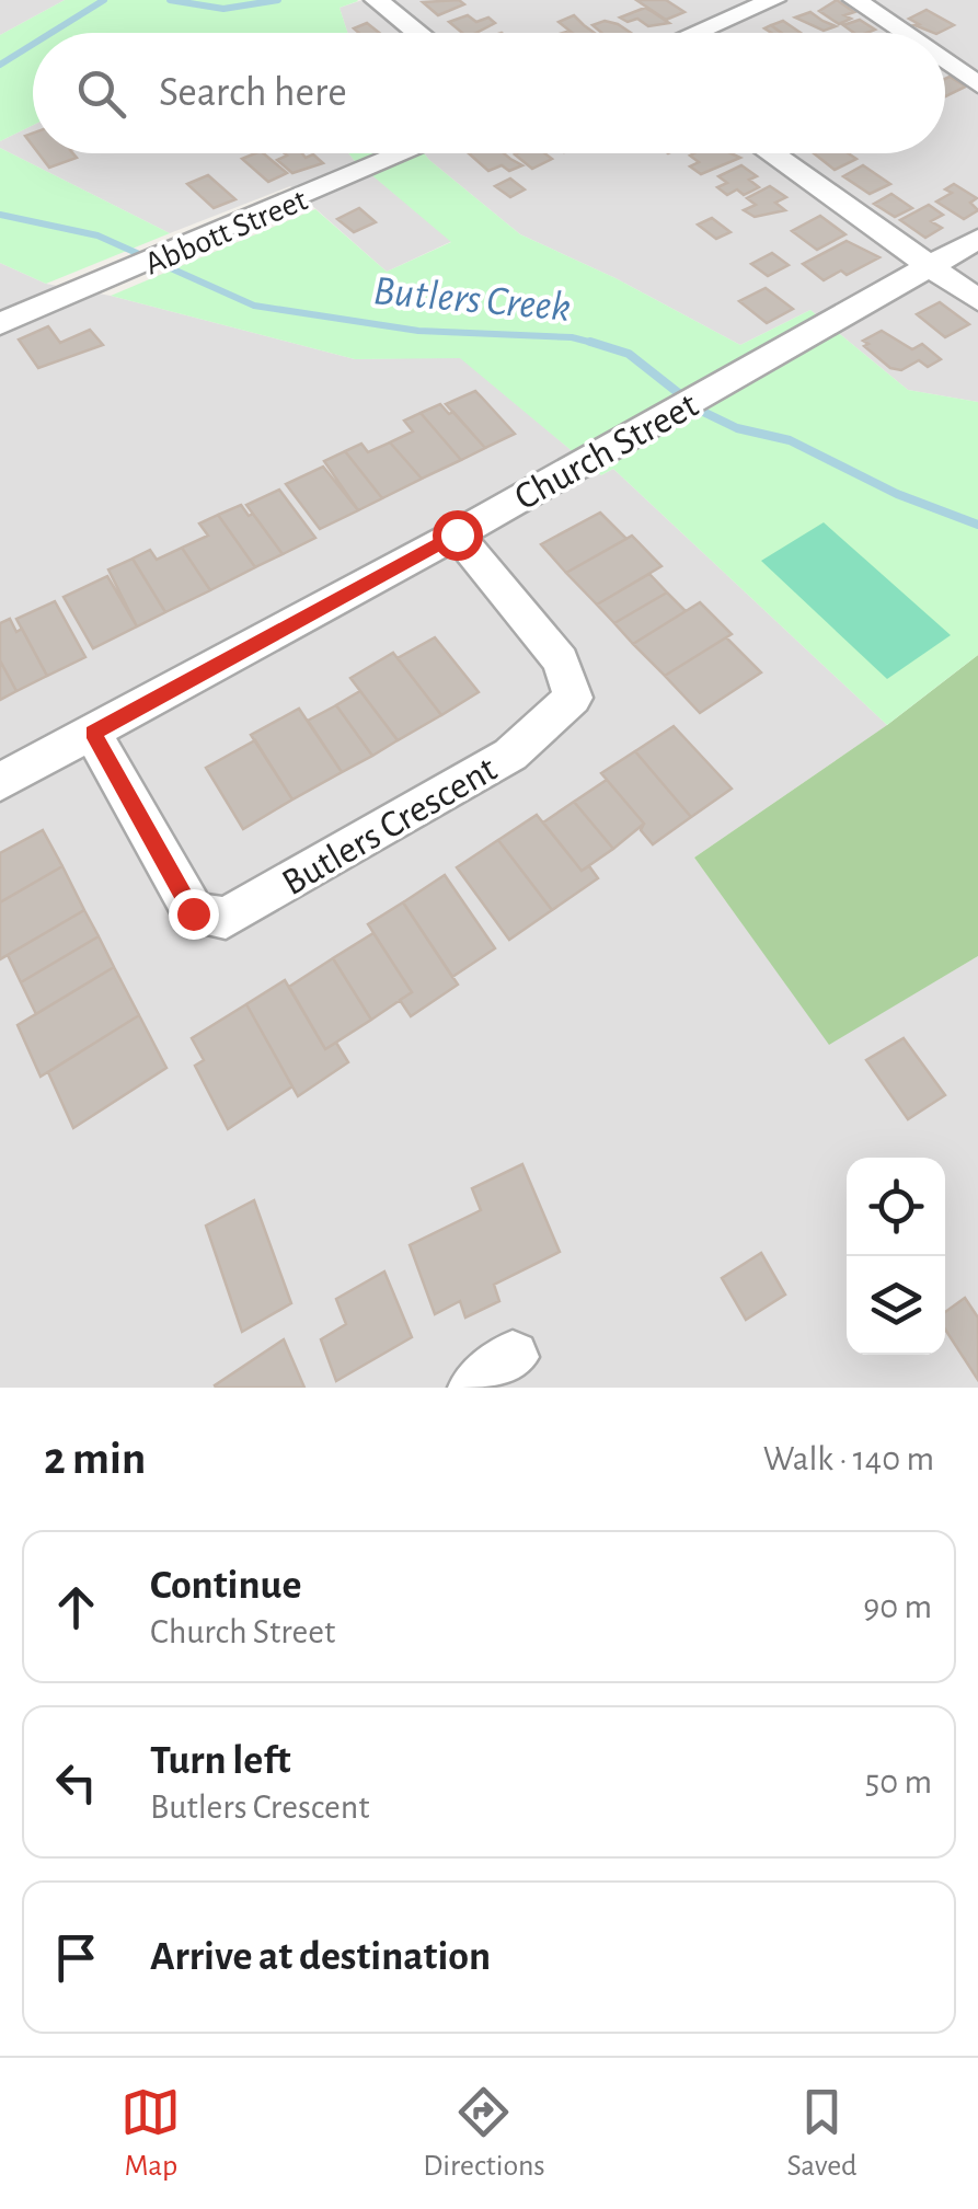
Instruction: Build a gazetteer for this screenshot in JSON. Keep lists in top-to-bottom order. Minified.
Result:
{"streets":{"street":["Abbott Street","Church Street","Butlers Crescent"]},"crossings":[["Church Street","Butlers Crescent"]],"water":["Butlers Creek"],"page":{"search":"Search here","heading":["2 min","Walk · 140 m"],"list":[["Continue","Church Street","90 m"],["Turn left","Butlers Crescent","50 m"],"Arrive at destination"],"nav":["Map","Directions","Saved"]}}
